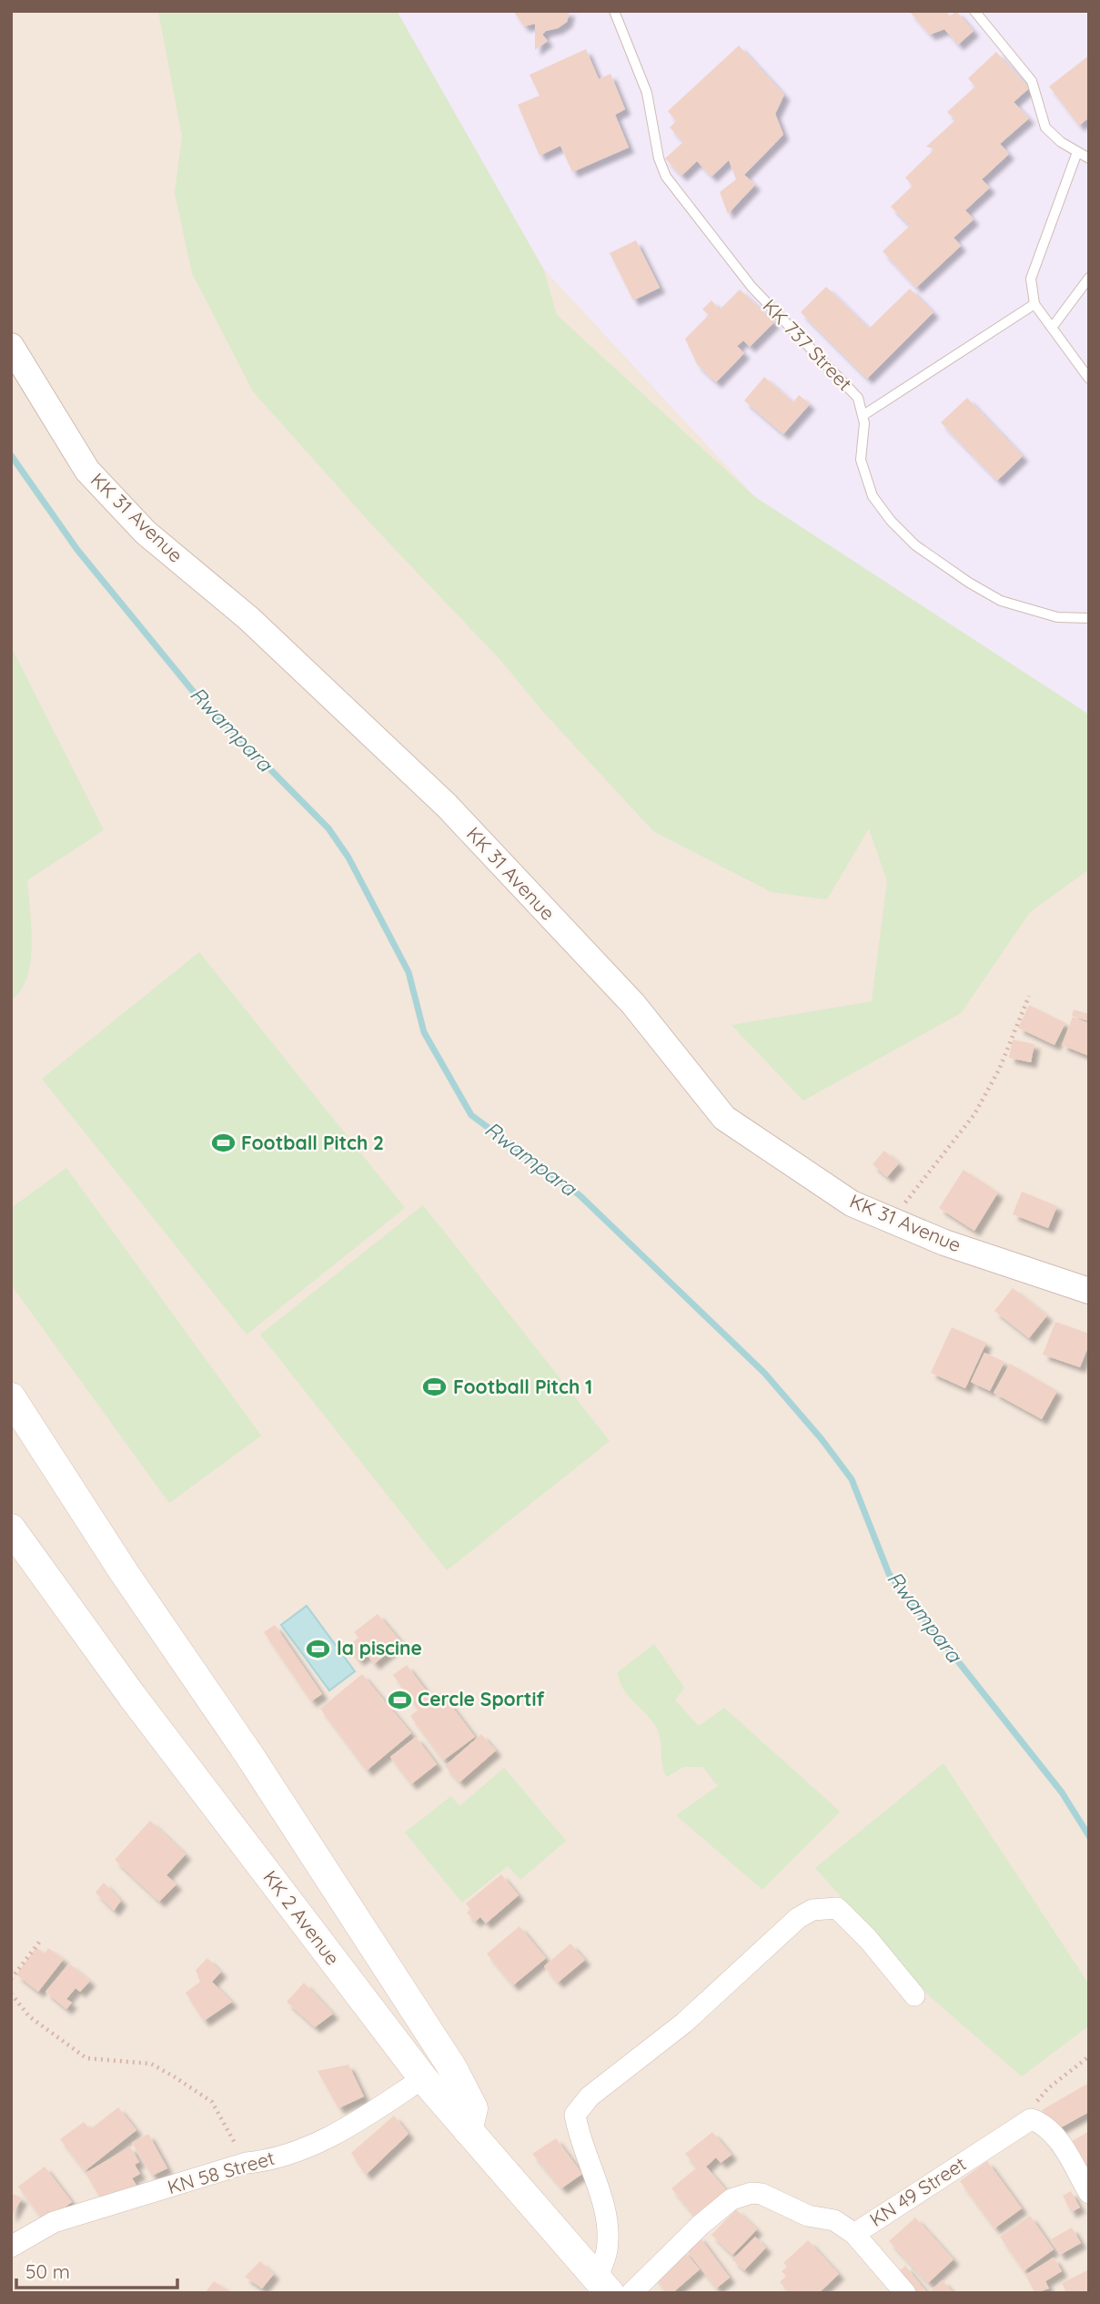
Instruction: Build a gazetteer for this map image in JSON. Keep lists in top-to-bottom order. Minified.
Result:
{"streets":{"main road":["KK 2 Avenue"],"street":["KK 31 Avenue","KN 58 Street","KN 49 Street"],"lane":["KK 737 Street"]},"crossings":[["KK 2 Avenue","KN 58 Street"]],"water":["Rwampara"],"places":{"sports":["Football Pitch 2","Football Pitch 1","la piscine","Cercle Sportif"]},"scale_bar":"50 m"}
